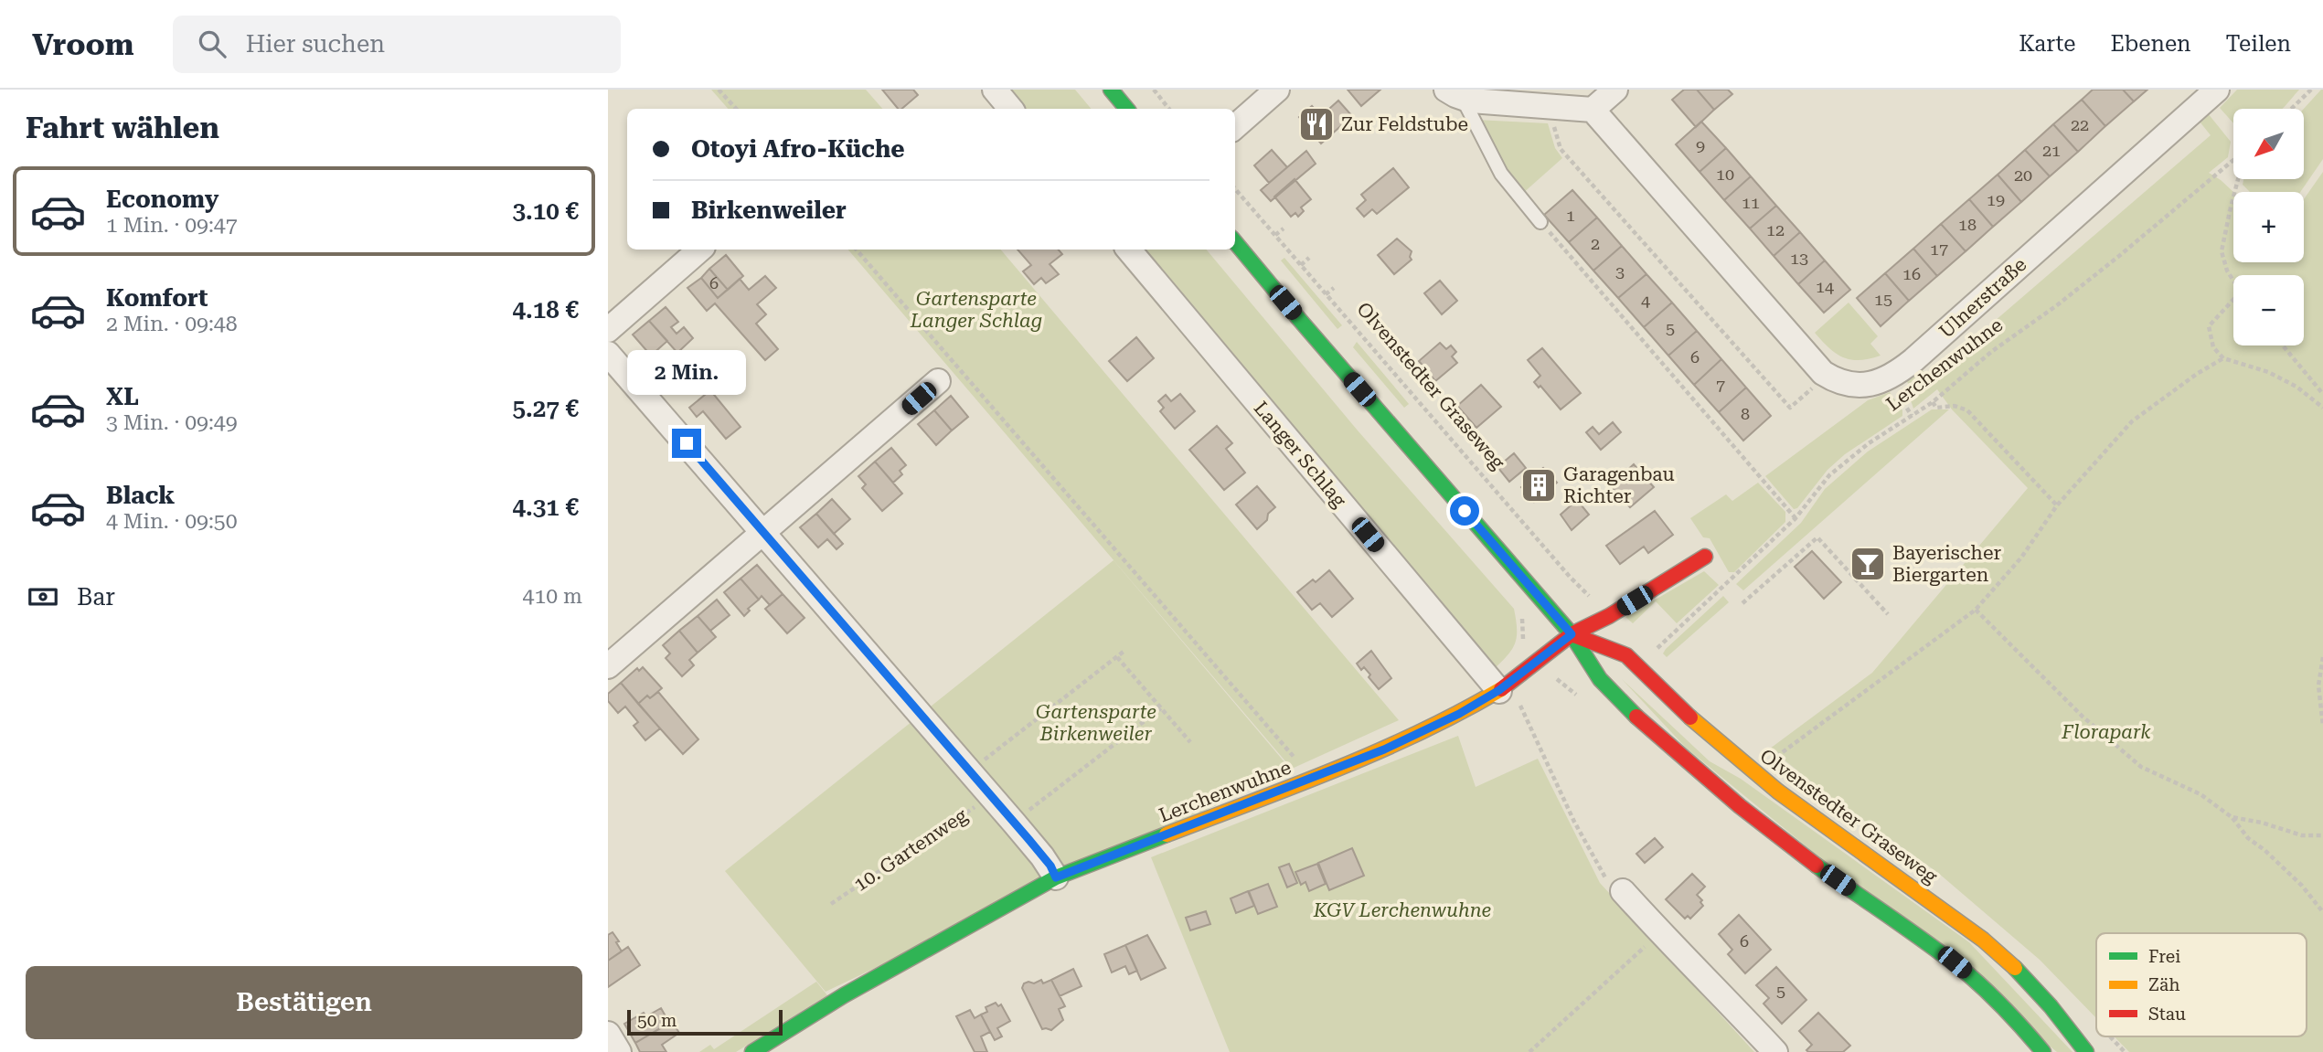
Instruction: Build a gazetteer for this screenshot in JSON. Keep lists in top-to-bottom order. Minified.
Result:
{"streets":{"main road":["Lerchenwuhne","Olvenstedter Graseweg"],"street":["Ulnerstraße","Langer Schlag"],"path":["10. Gartenweg"]},"crossings":[["Lerchenwuhne","Olvenstedter Graseweg"],["Lerchenwuhne","Langer Schlag"]],"parks":["Gartensparte Langer Schlag","Gartensparte Birkenweiler","Florapark","KGV Lerchenwuhne"],"places":{"restaurant":["Zur Feldstube"],"building":["Garagenbau Richter"],"bar":["Bayerischer Biergarten"]},"house_numbers":["22","9","21","10","20","19","11","1","18","12","2","17","13","3","16","6","14","15","4","5","6","7","8","6","5"],"legend":["Frei","Zäh","Stau"],"scale_bar":"50 m","north":"bottom left","page":{"header":"Vroom","search":"Hier suchen","nav":["Karte","Ebenen","Teilen"],"heading":"Fahrt wählen","map_buttons":["+","−"],"banner":["Otoyi Afro-Küche","Birkenweiler"],"list":[{"name":"Economy","note":"1 Min. · 09:47","value":"3.10 €"},{"name":"Komfort","note":"2 Min. · 09:48","value":"4.18 €"},{"name":"XL","note":"3 Min. · 09:49","value":"5.27 €"},{"name":"Black","note":"4 Min. · 09:50","value":"4.31 €"}],"bubble":"2 Min.","pay":["Bar","410 m"],"buttons":"Bestätigen","scale":"50 m"}}
